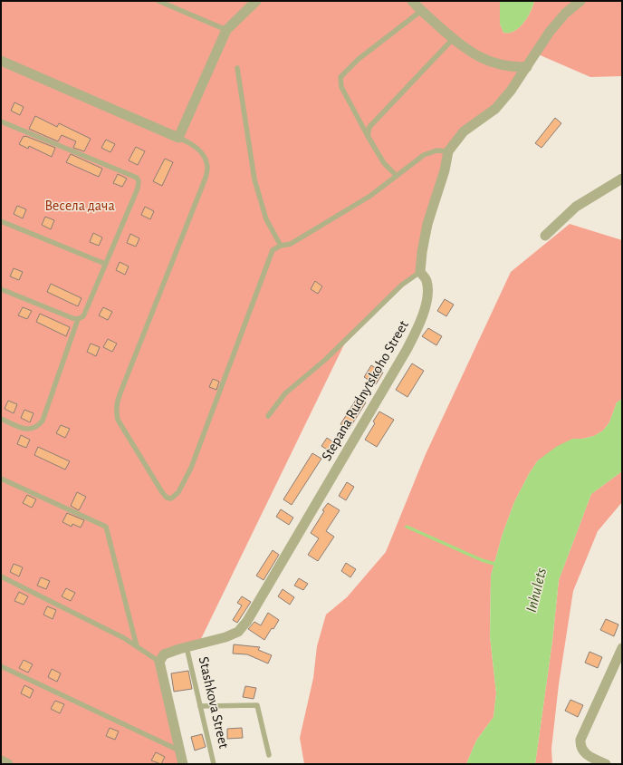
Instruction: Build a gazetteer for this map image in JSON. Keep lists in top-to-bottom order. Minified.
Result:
{"streets":{"street":["Stepana Rudnytskoho Street"],"lane":["Stashkova Street"]},"crossings":[["Stepana Rudnytskoho Street","Stashkova Street"]],"water":["Inhulets"],"parks":["Весела дача"]}
